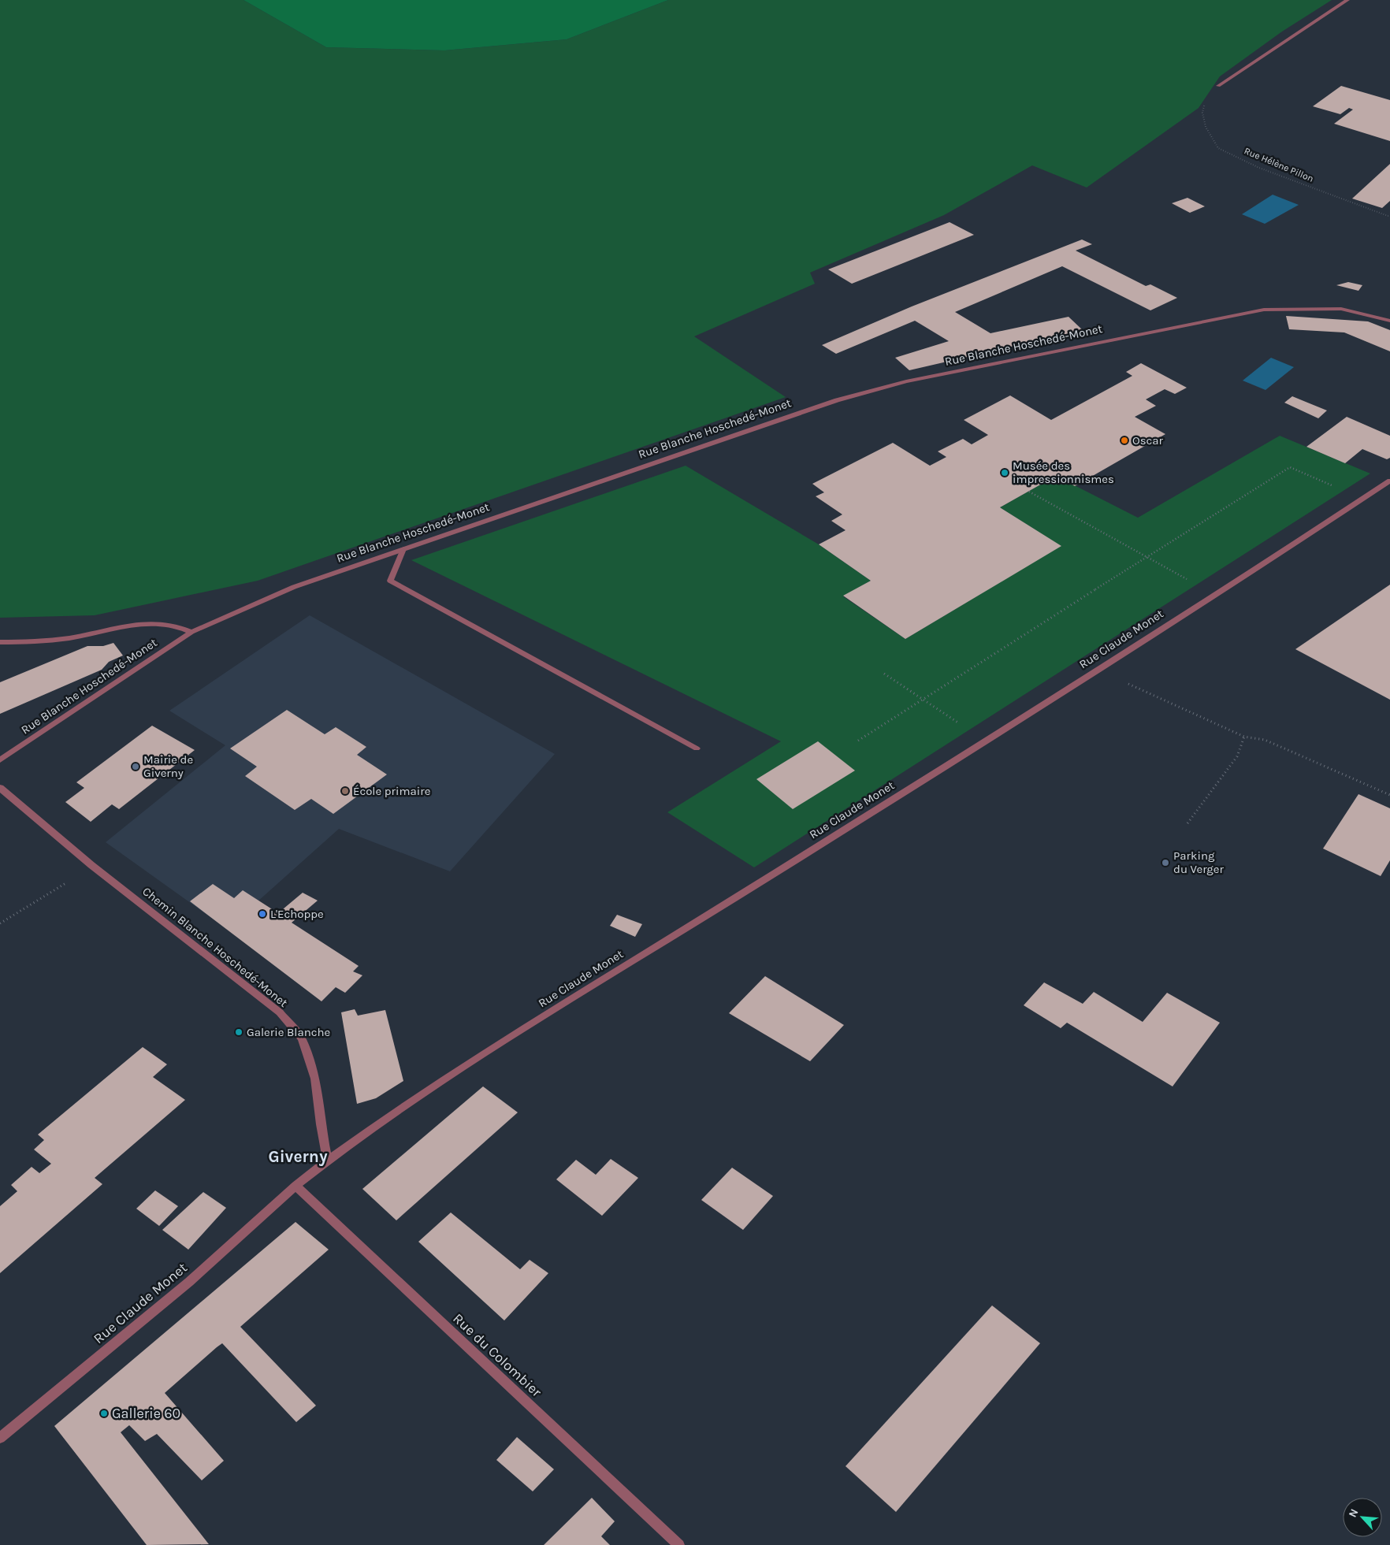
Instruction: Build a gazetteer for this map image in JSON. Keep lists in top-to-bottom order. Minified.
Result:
{"streets":{"street":["Rue Blanche Hoschedé-Monet","Rue Claude Monet","Chemin Blanche Hoschedé-Monet","Rue du Colombier"],"path":["Rue Hélène Pillon"]},"crossings":[["Rue Claude Monet","Chemin Blanche Hoschedé-Monet"],["Rue Claude Monet","Rue du Colombier"]],"districts":["Giverny"],"places":["Oscar","Musée des impressionnismes","Mairie de Giverny","École primaire","Parking du Verger","L'Echoppe","Galerie Blanche","Gallerie 60"],"north":"top left"}
